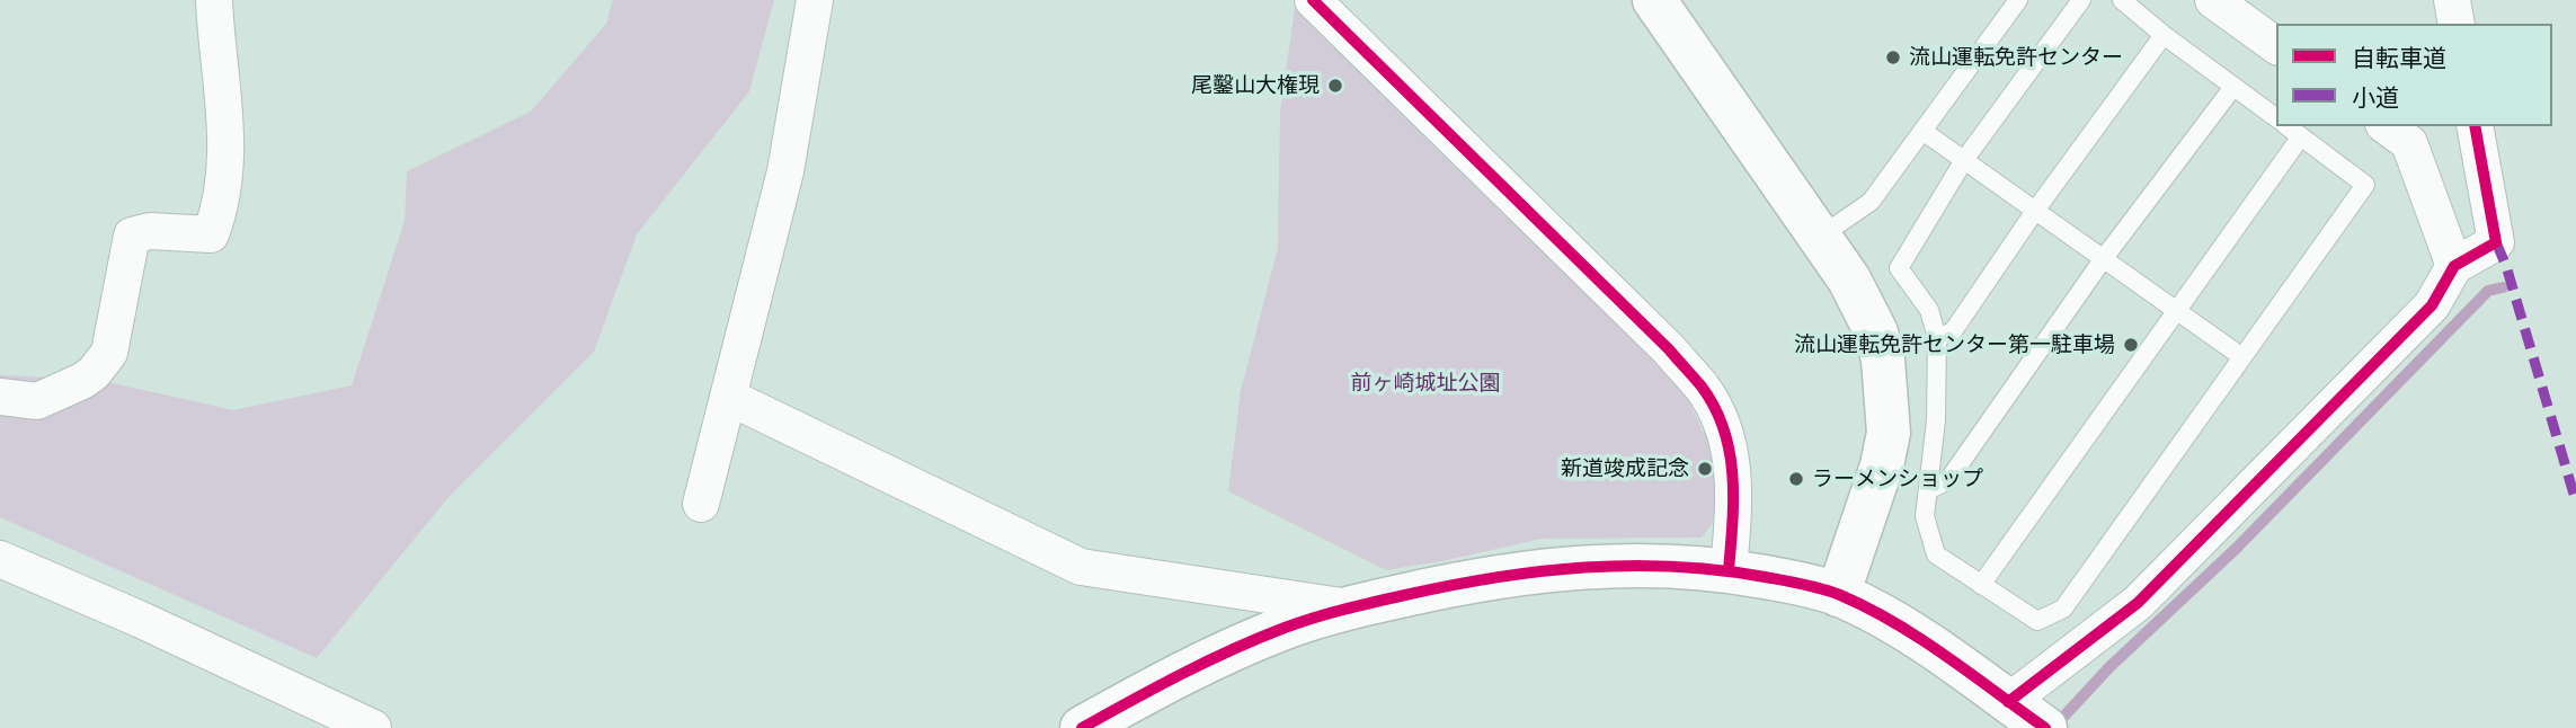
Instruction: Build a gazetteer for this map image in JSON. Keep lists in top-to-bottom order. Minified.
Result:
{"parks":["前ヶ崎城址公園"],"places":["流山運転免許センター","尾鑿山大権現","流山運転免許センター第一駐車場","新道竣成記念","ラーメンショップ"],"legend":["自転車道","小道"]}
